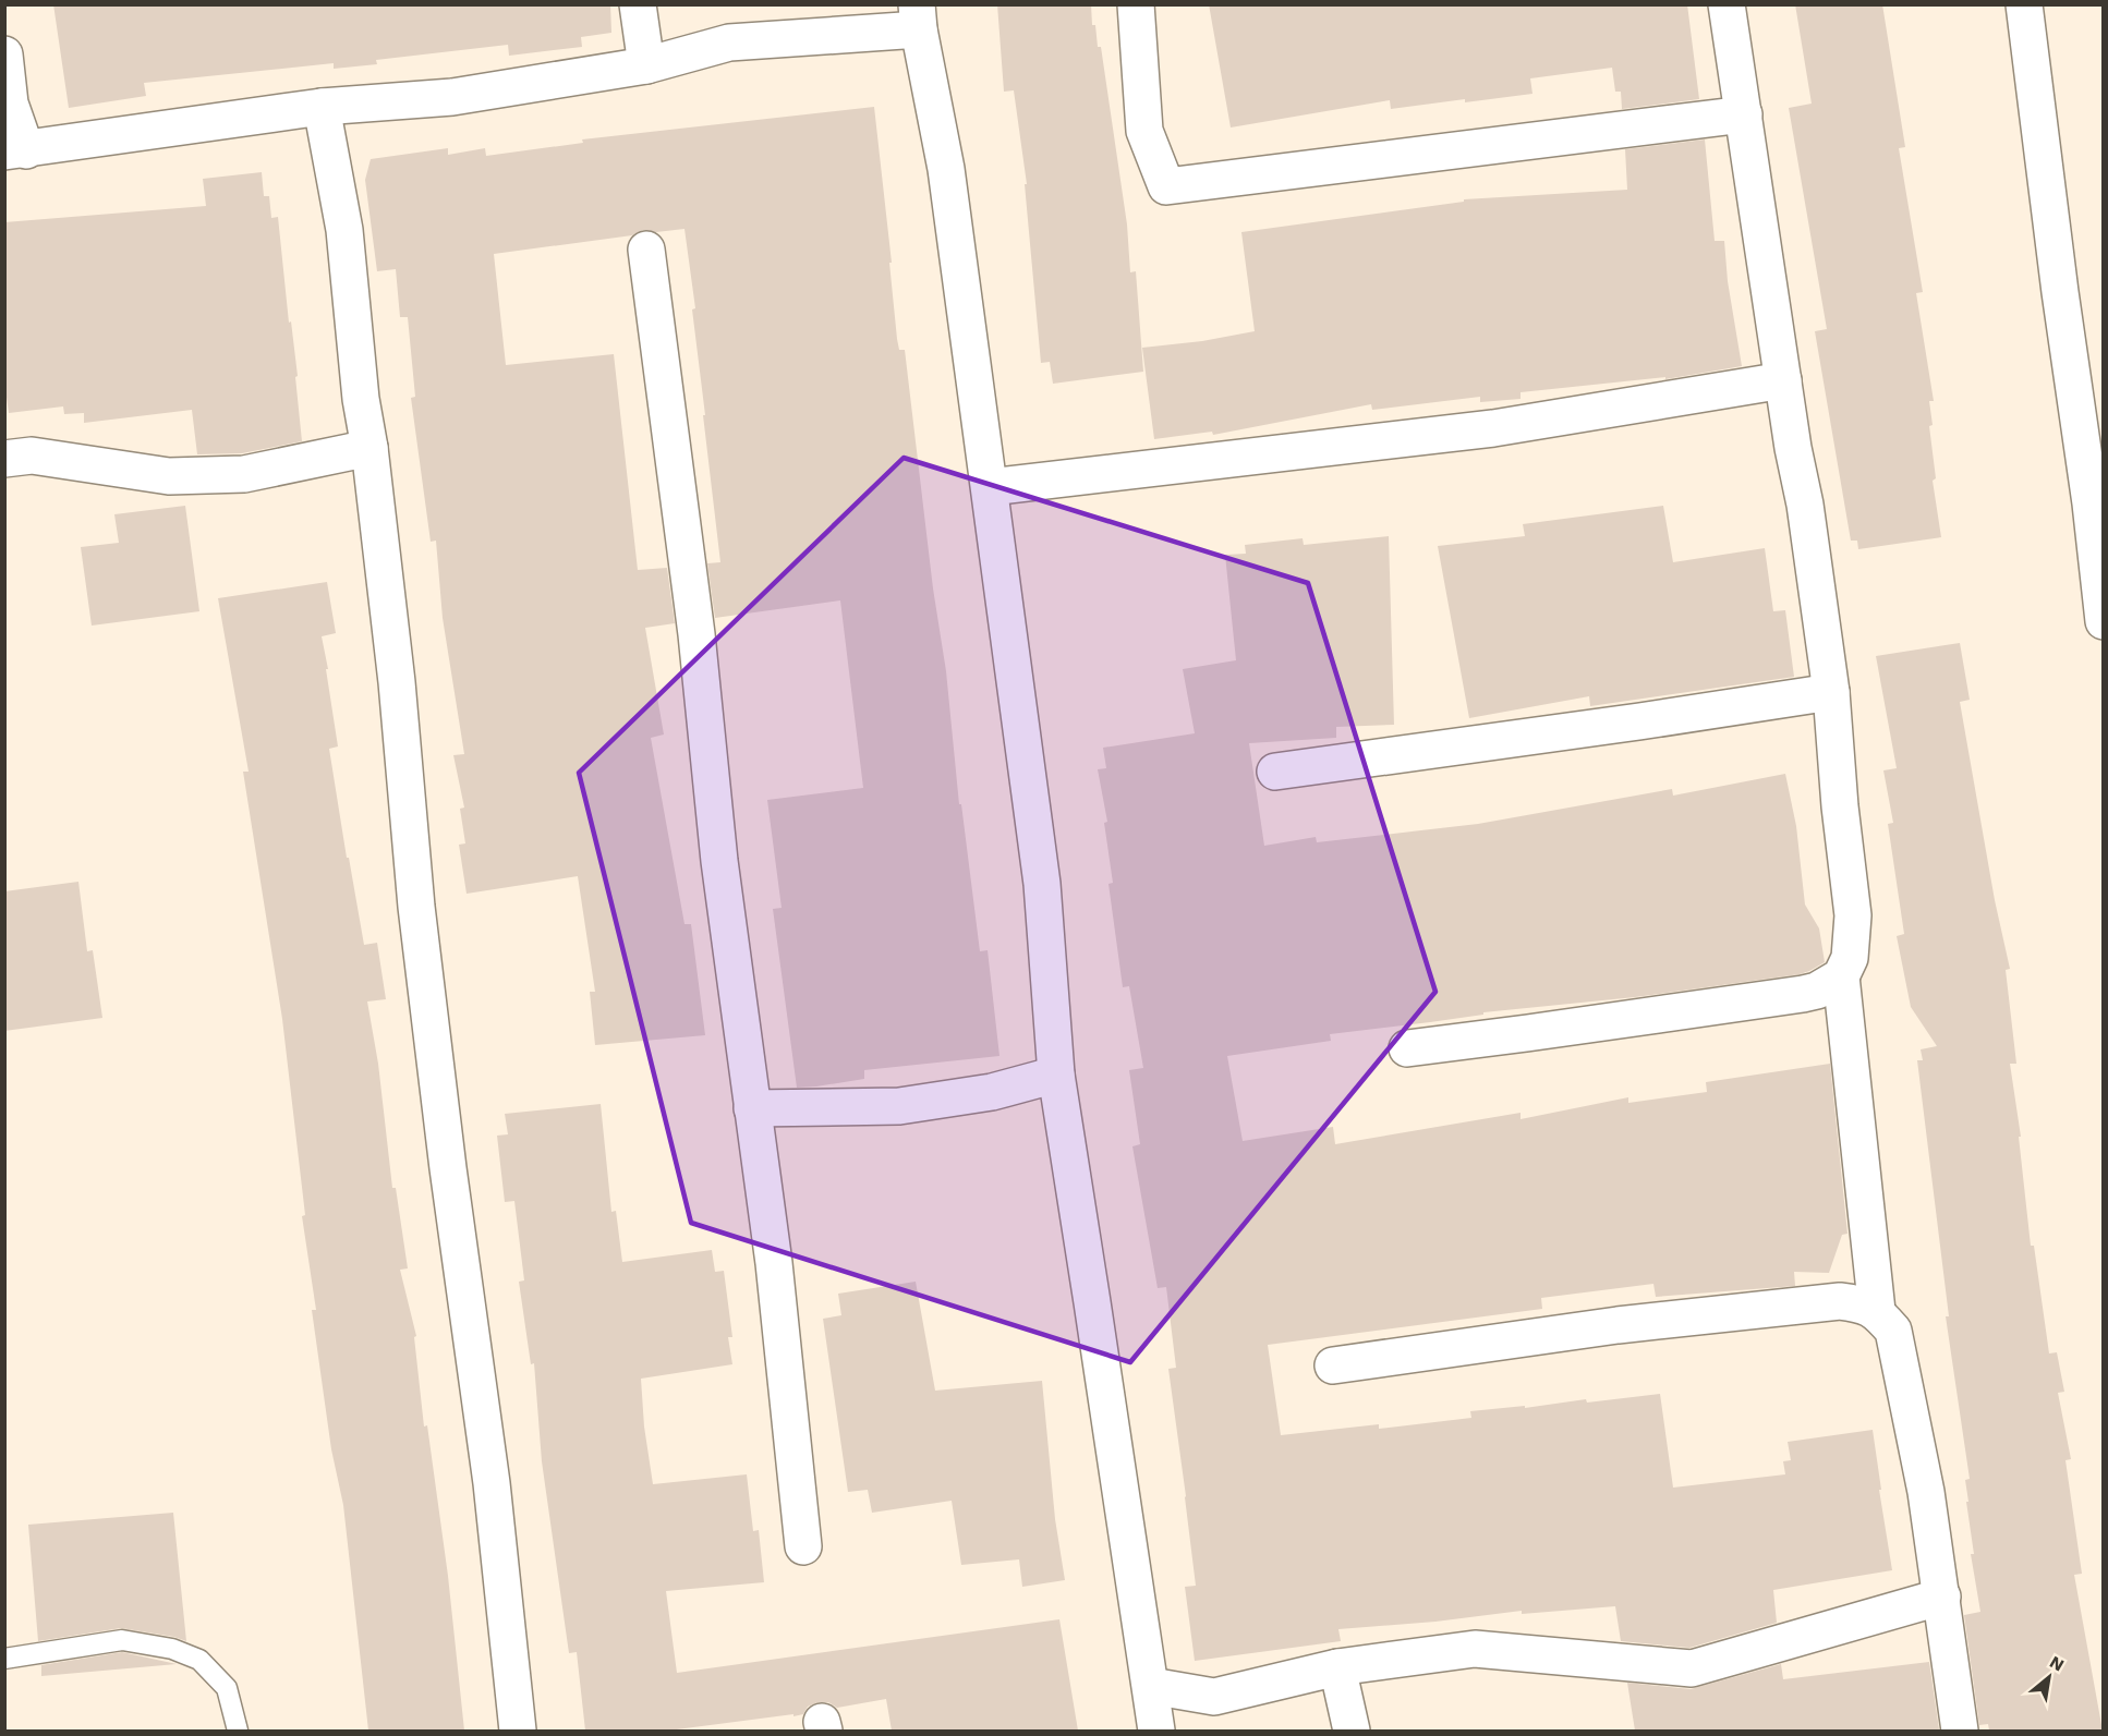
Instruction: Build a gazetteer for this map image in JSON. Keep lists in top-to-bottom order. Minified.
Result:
{"north":"top right"}
